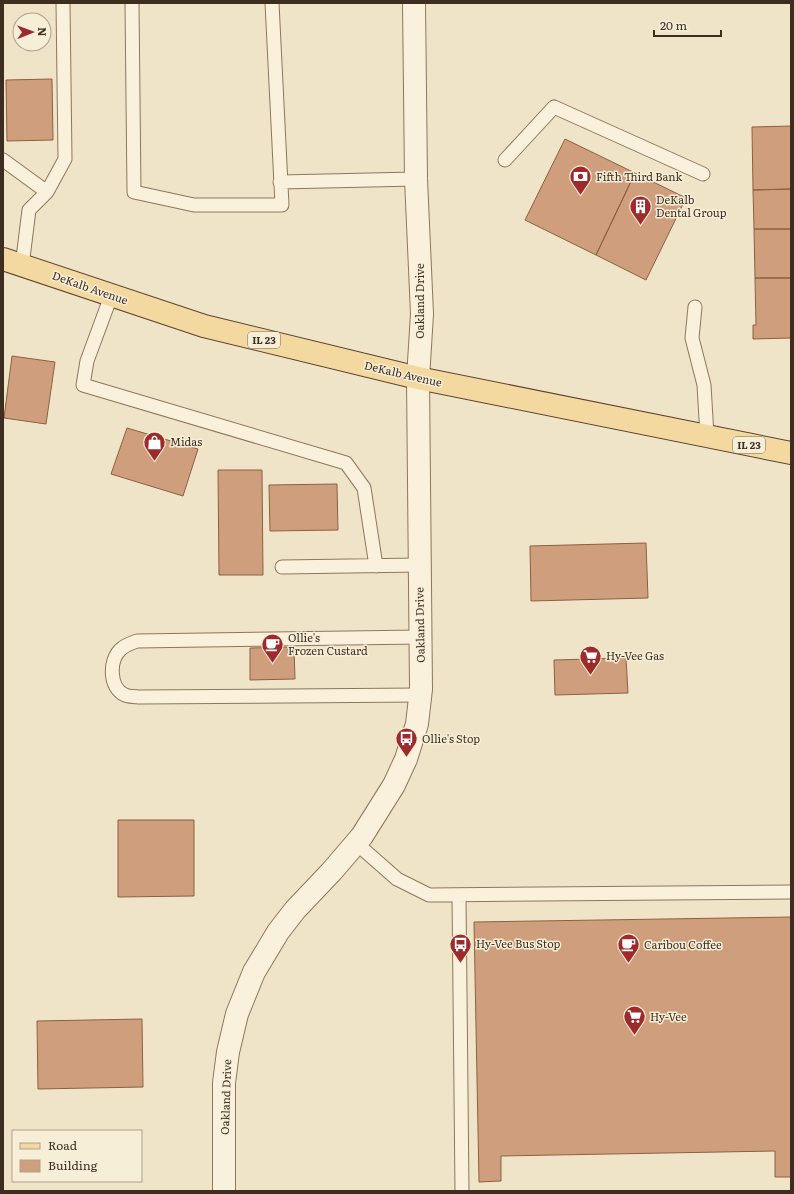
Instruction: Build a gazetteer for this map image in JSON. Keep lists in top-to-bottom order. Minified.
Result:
{"streets":{"main road":["DeKalb Avenue","IL 23"],"street":["Oakland Drive"]},"crossings":[["DeKalb Avenue","Oakland Drive"]],"places":{"bank":["Fifth Third Bank"],"building":["DeKalb Dental Group"],"shop":["Midas"],"cafe":["Ollie's Frozen Custard","Caribou Coffee"],"supermarket":["Hy-Vee Gas","Hy-Vee"],"bus stop":["Ollie's Stop","Hy-Vee Bus Stop"]},"legend":["Road","Building"],"scale_bar":"20 m","north":"right"}
